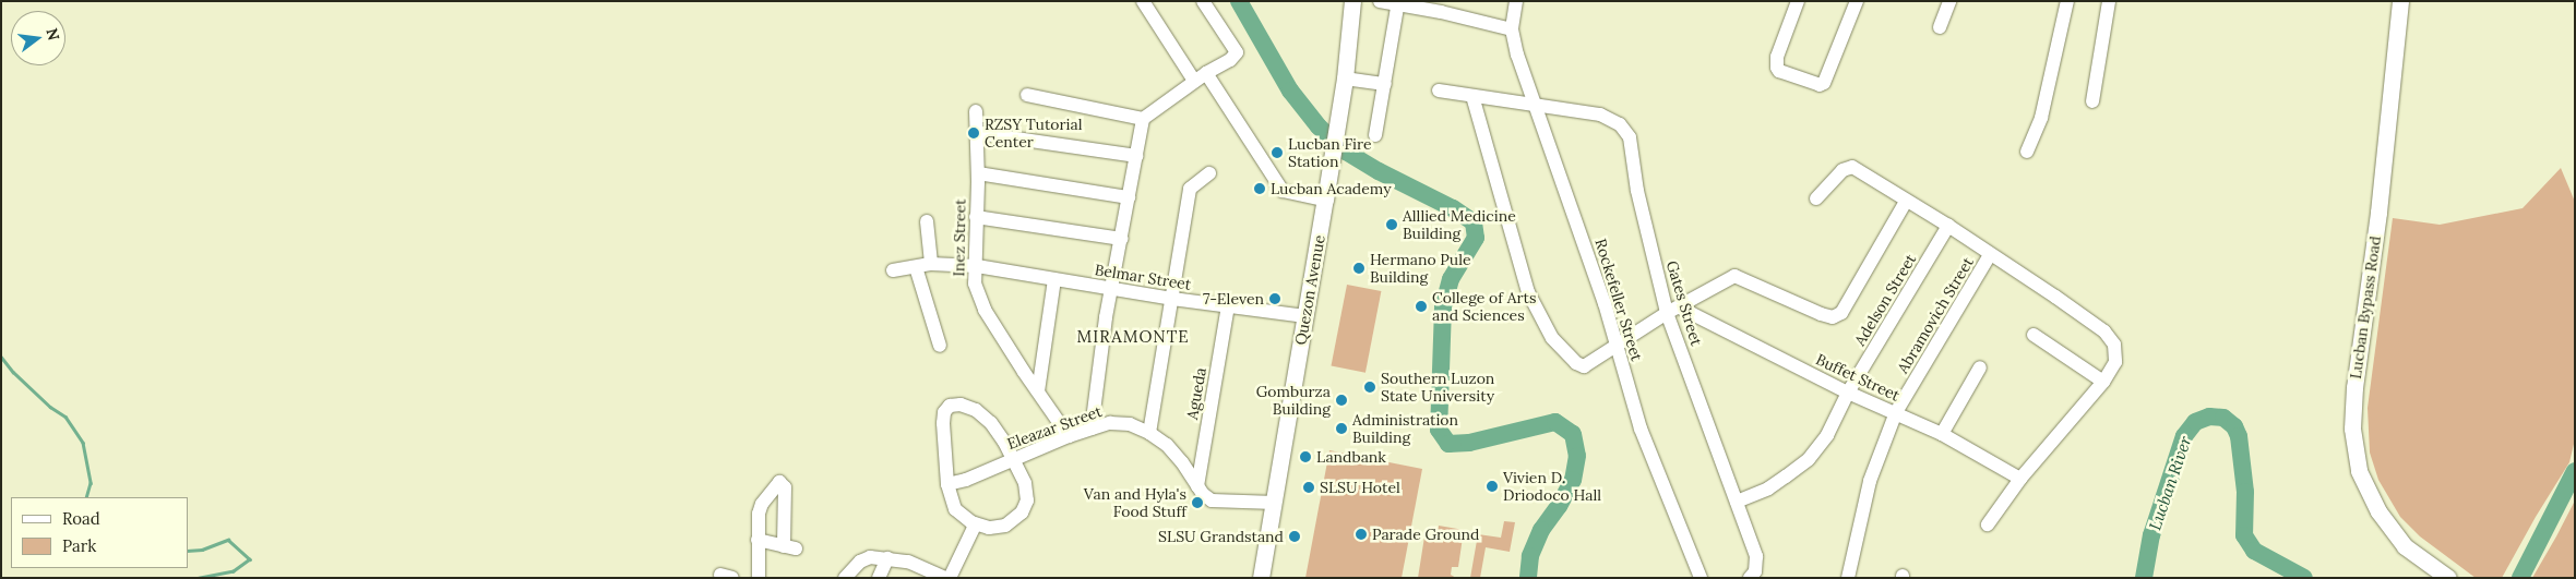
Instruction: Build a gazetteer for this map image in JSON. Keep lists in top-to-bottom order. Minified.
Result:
{"streets":{"main road":["Quezon Avenue","Lucban Bypass Road"],"street":["Inez Street","Belmar Street","Rockefeller Street","Adelson Street","Gates Street","Abramovich Street","Buffet Street","Agueda","Eleazar Street"]},"crossings":[["Inez Street","Belmar Street"],["Inez Street","Eleazar Street"],["Belmar Street","Quezon Avenue"],["Belmar Street","Agueda"],["Quezon Avenue","Eleazar Street"],["Rockefeller Street","Gates Street"],["Adelson Street","Gates Street"],["Adelson Street","Buffet Street"],["Gates Street","Buffet Street"],["Abramovich Street","Buffet Street"],["Agueda","Eleazar Street"]],"districts":["MIRAMONTE"],"water":["Lucban River"],"places":["RZSY Tutorial Center","Lucban Fire Station","Lucban Academy","Alllied Medicine Building","Hermano Pule Building","7-Eleven","College of Arts and Sciences","Southern Luzon State University","Gomburza Building","Administration Building","Landbank","Vivien D. Driodoco Hall","SLSU Hotel","Van and Hyla's Food Stuff","Parade Ground","SLSU Grandstand"],"legend":["Road","Park"],"north":"right"}
